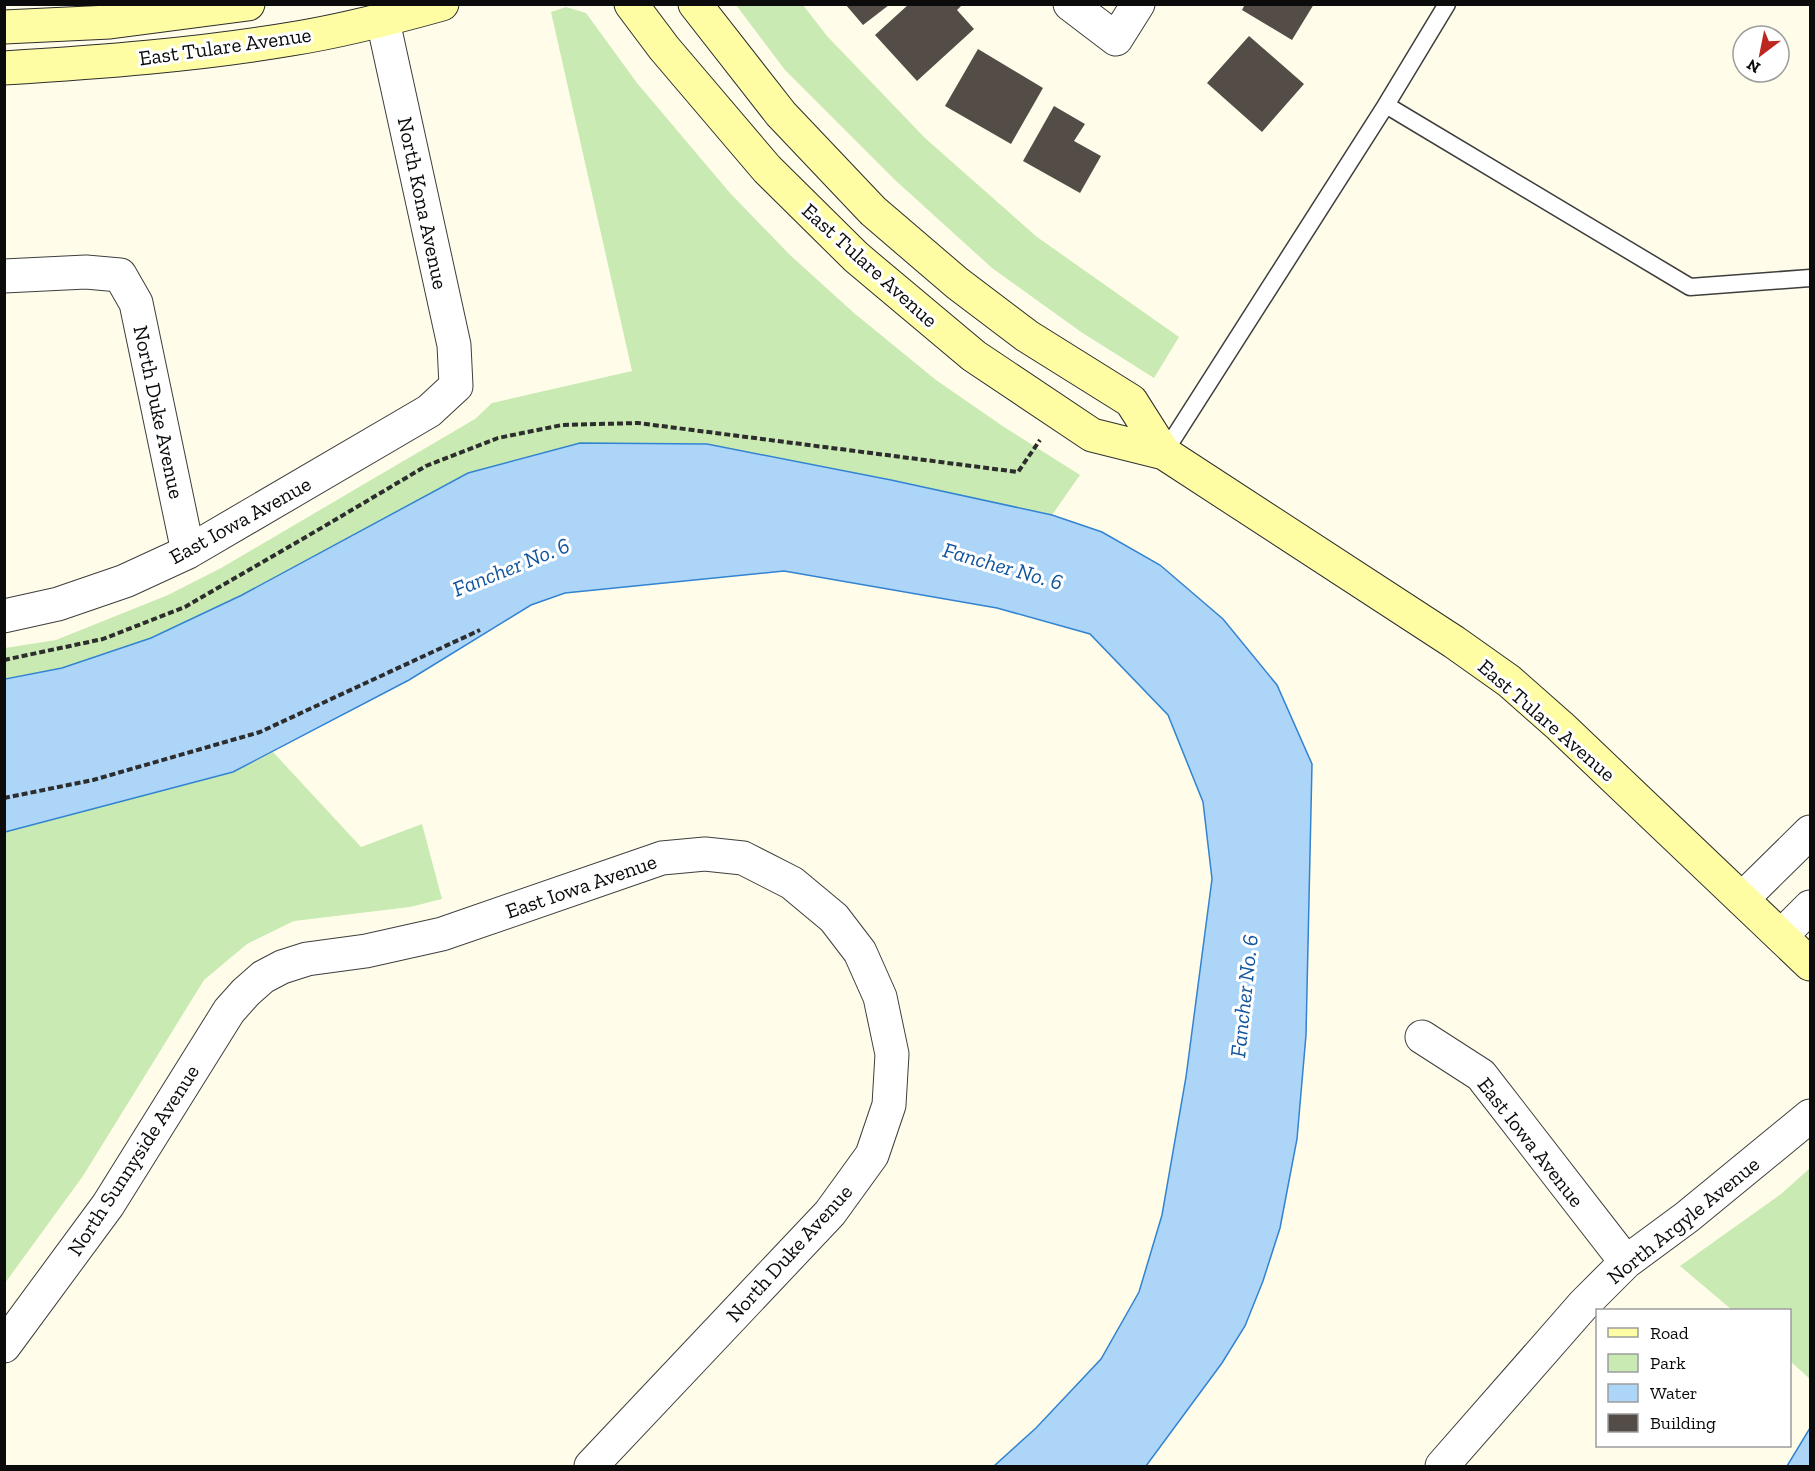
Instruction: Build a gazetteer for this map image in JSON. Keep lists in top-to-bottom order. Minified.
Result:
{"streets":{"street":["East Tulare Avenue","North Kona Avenue","North Duke Avenue","East Iowa Avenue","North Sunnyside Avenue","North Argyle Avenue"]},"crossings":[["East Tulare Avenue","North Kona Avenue"],["North Kona Avenue","East Iowa Avenue"],["North Duke Avenue","East Iowa Avenue"],["East Iowa Avenue","North Sunnyside Avenue"],["East Iowa Avenue","North Argyle Avenue"]],"water":["Fancher No. 6"],"legend":["Road","Park","Water","Building"],"north":"bottom left"}
